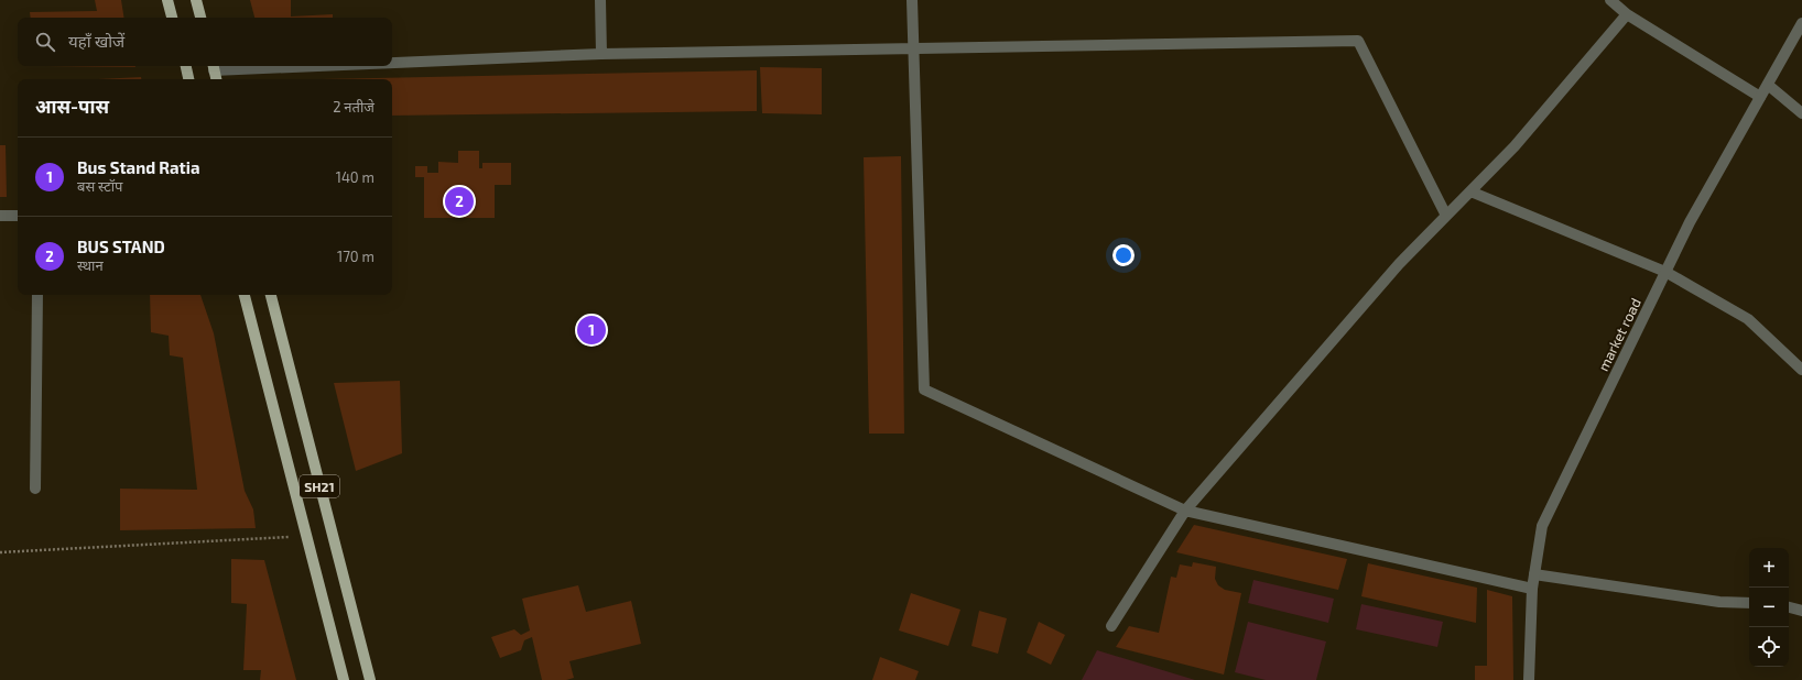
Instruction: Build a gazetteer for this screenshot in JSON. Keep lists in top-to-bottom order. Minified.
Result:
{"streets":{"main road":["SH21"],"street":["market road"]},"page":{"search":"यहाँ खोजें","heading":["आस-पास","2 नतीजे"],"list":[{"mark":"1","name":"Bus Stand Ratia","note":"बस स्टॉप","value":"140 m"},{"mark":"2","name":"BUS STAND","note":"स्थान","value":"170 m"}],"pins":["2","1"],"map_buttons":["+","−"]}}
